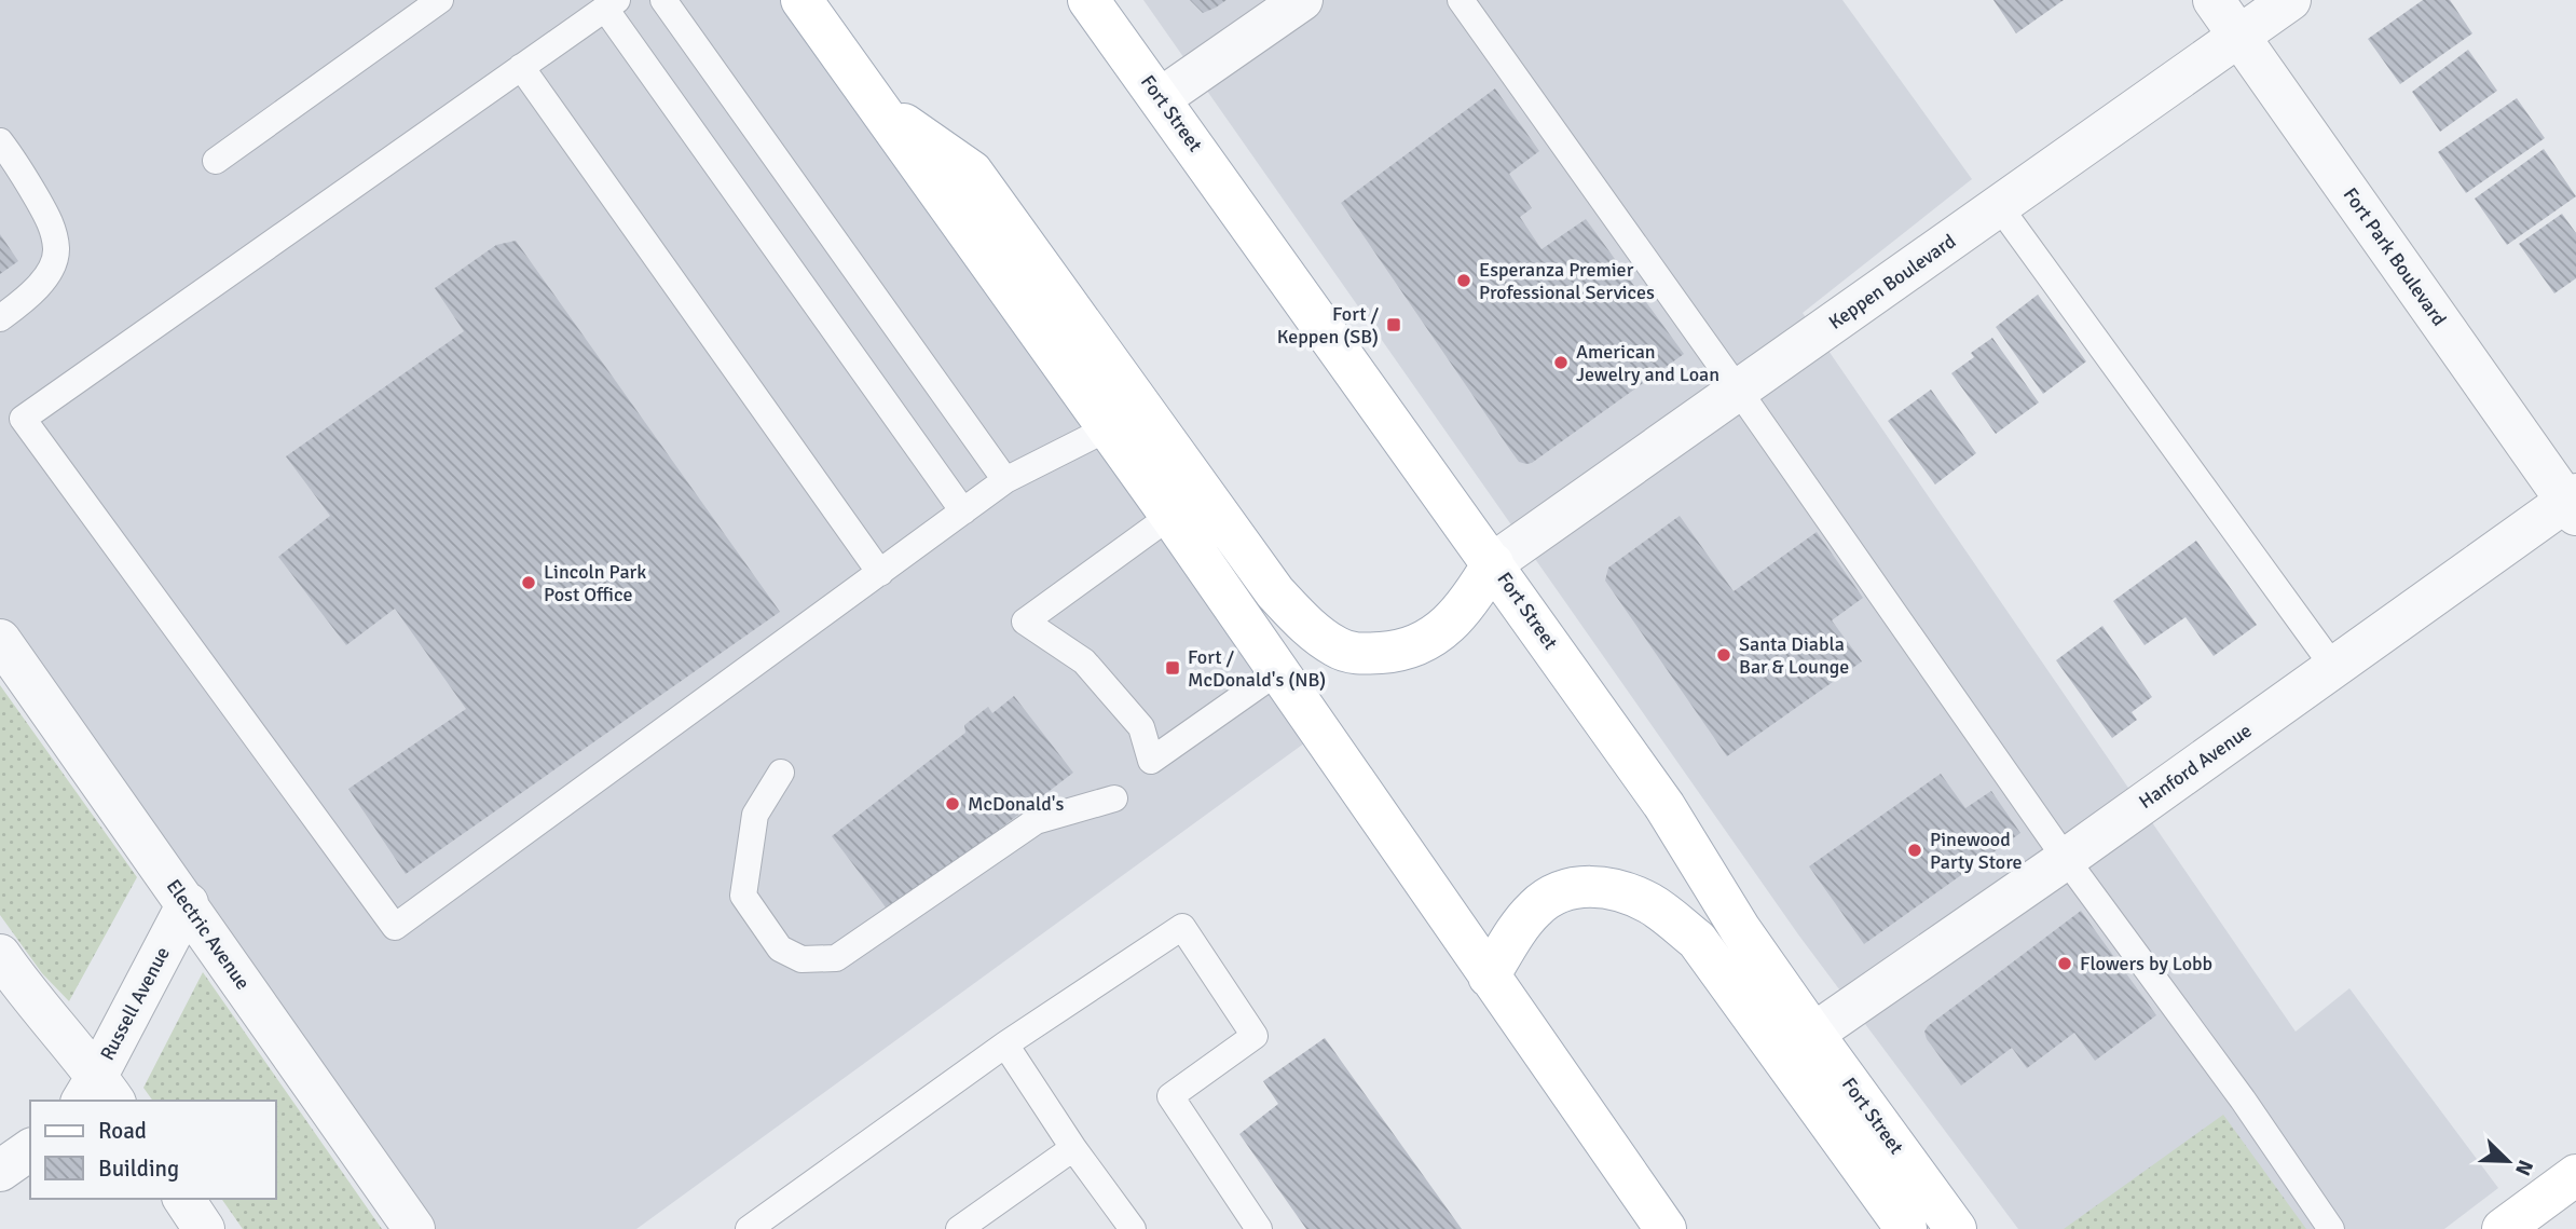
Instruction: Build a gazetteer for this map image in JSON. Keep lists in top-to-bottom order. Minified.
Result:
{"streets":{"main road":["Fort Street"],"street":["Fort Park Boulevard","Keppen Boulevard","Hanford Avenue","Electric Avenue","Russell Avenue"]},"crossings":[["Fort Street","Keppen Boulevard"],["Fort Street","Hanford Avenue"],["Fort Park Boulevard","Keppen Boulevard"],["Fort Park Boulevard","Hanford Avenue"],["Electric Avenue","Russell Avenue"]],"places":{"other":["Esperanza Premier Professional Services","American Jewelry and Loan","Lincoln Park Post Office","Santa Diabla Bar & Lounge","McDonald's","Pinewood Party Store","Flowers by Lobb"],"transit":["Fort / Keppen (SB)","Fort / McDonald's (NB)"]},"legend":["Road","Building"],"north":"bottom right"}
